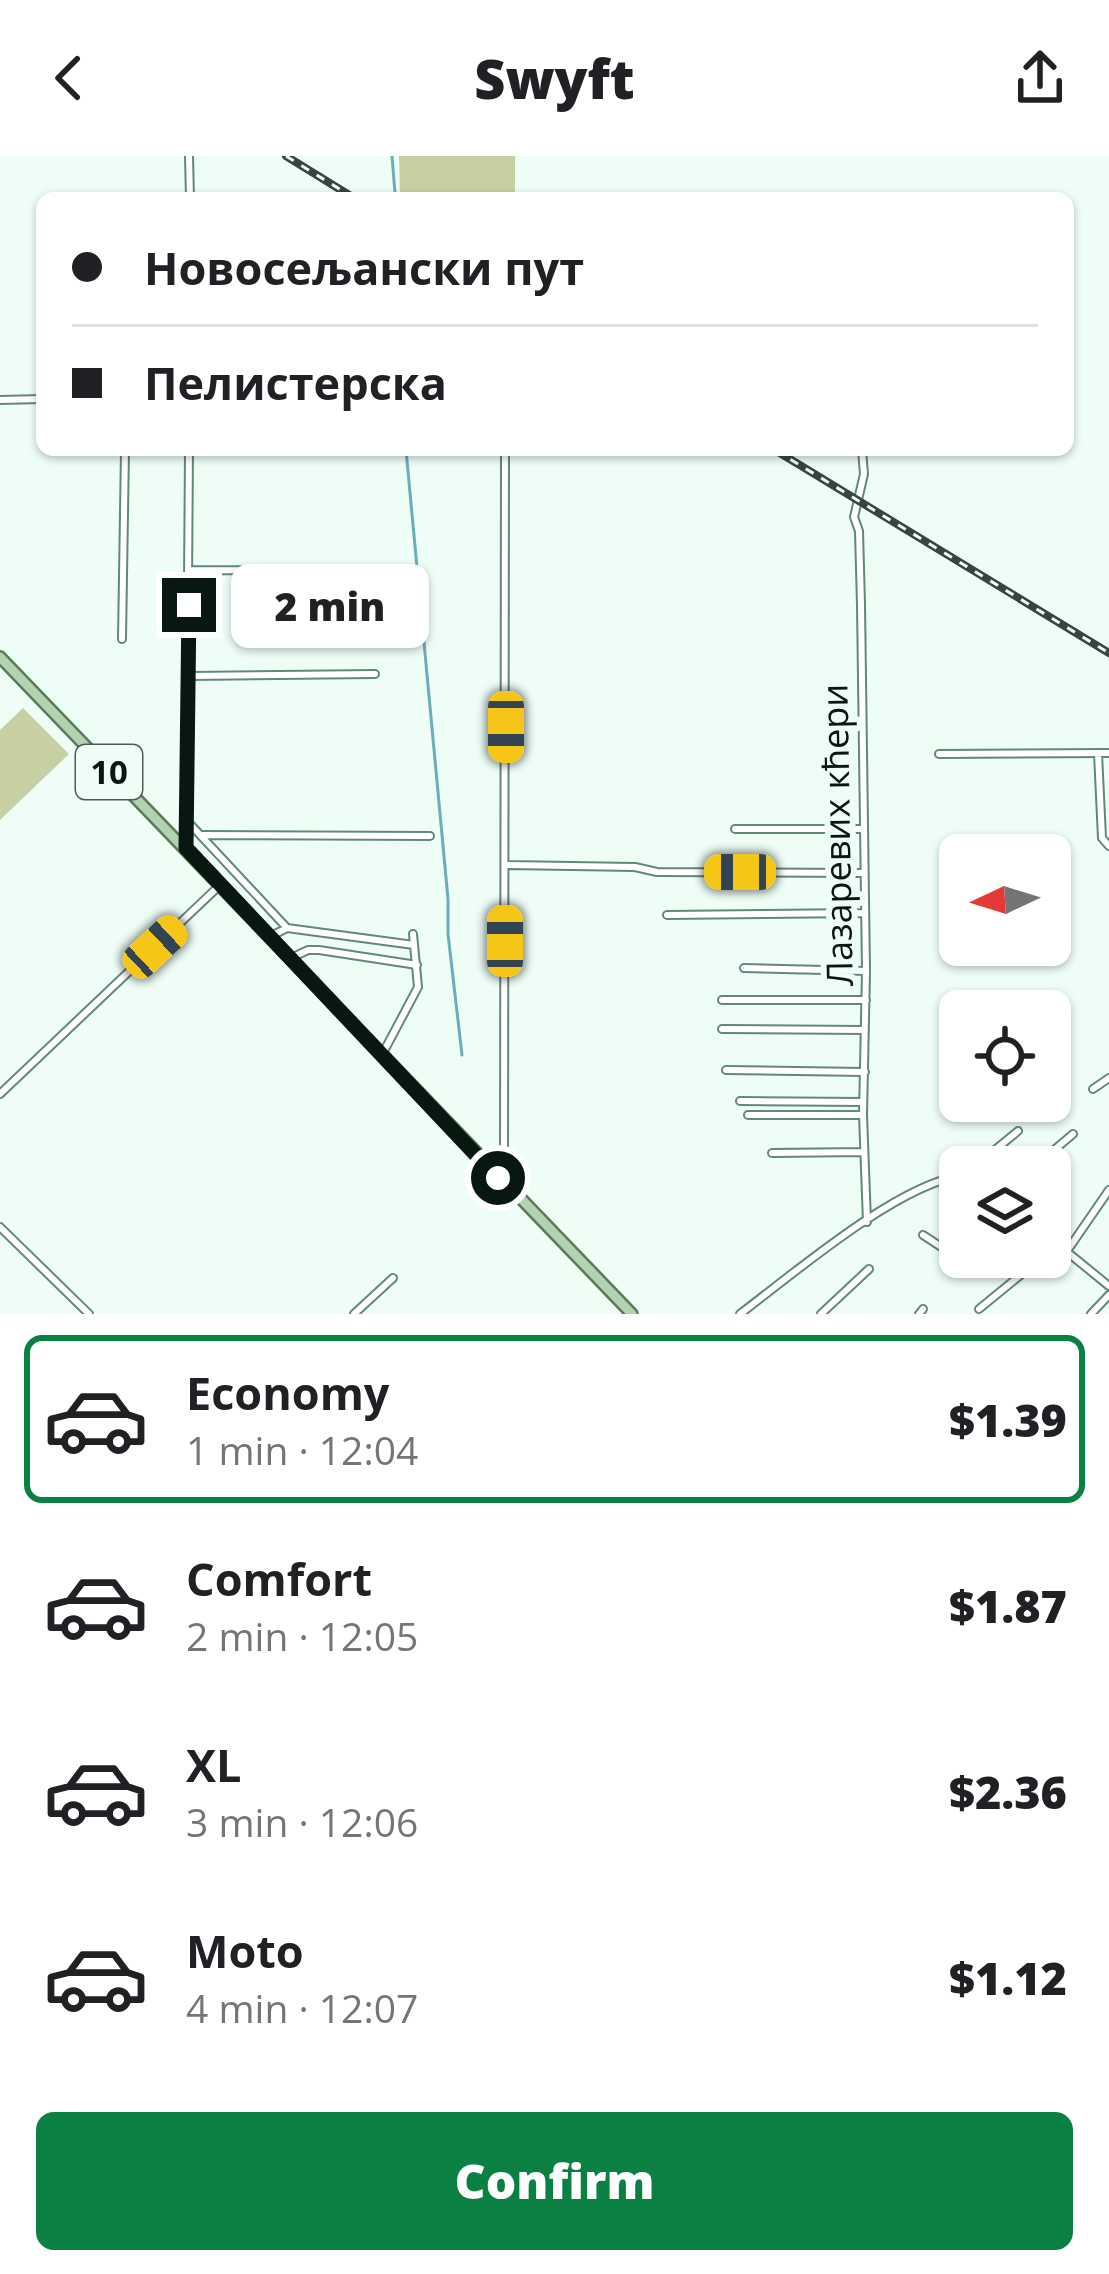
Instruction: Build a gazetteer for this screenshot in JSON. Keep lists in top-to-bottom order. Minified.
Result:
{"streets":{"main road":["10"],"street":["Лазаревих кћери"]},"north":"left","page":{"header":"Swyft","banner":["Новосељански пут","Пелистерска"],"bubble":"2 min","list":[{"name":"Economy","note":"1 min · 12:04","value":"$1.39"},{"name":"Comfort","note":"2 min · 12:05","value":"$1.87"},{"name":"XL","note":"3 min · 12:06","value":"$2.36"},{"name":"Moto","note":"4 min · 12:07","value":"$1.12"}],"buttons":"Confirm"}}
